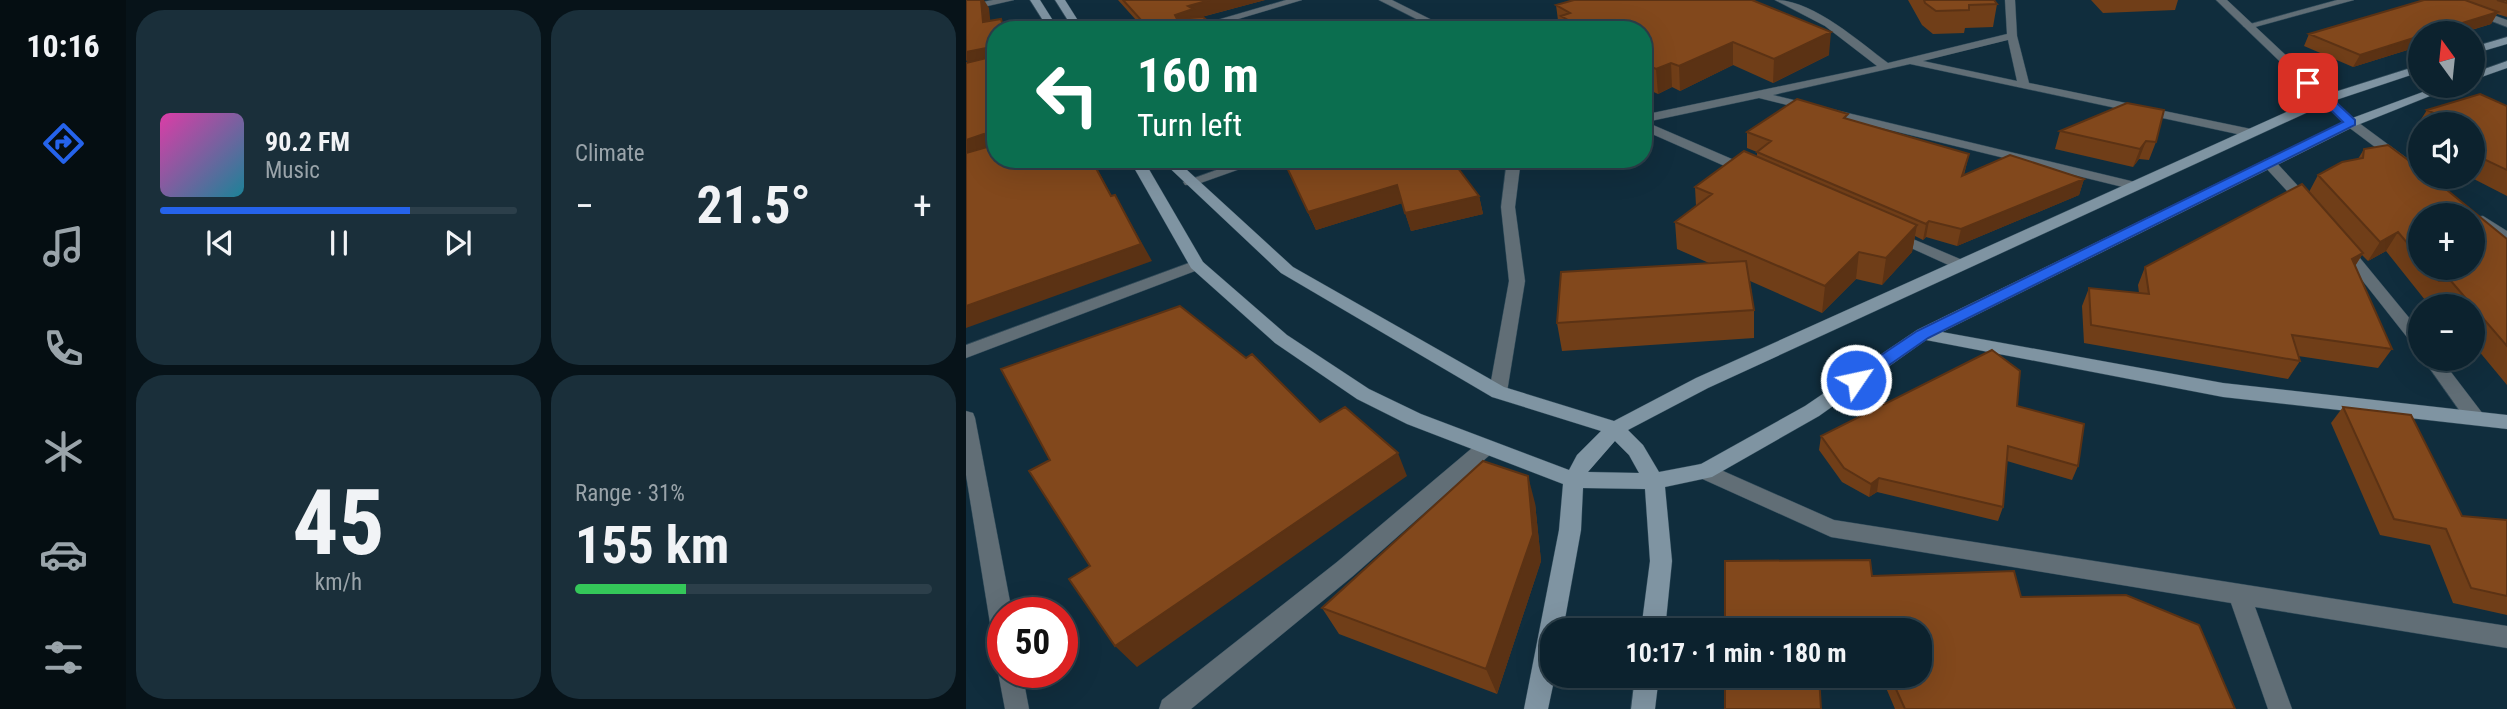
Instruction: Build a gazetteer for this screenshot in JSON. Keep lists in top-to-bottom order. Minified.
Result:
{"north":"top","page":{"tabs":"10:16","tile":["Climate",["45","km/h"],["Range · 31%","155 km"]],"map_buttons":["+","−"],"turn":["160 m","Turn left"],"song":["90.2 FM","Music"],"heat":["−","21.5°","+"],"limit":"50","trip":"10:17 · 1 min · 180 m"}}
